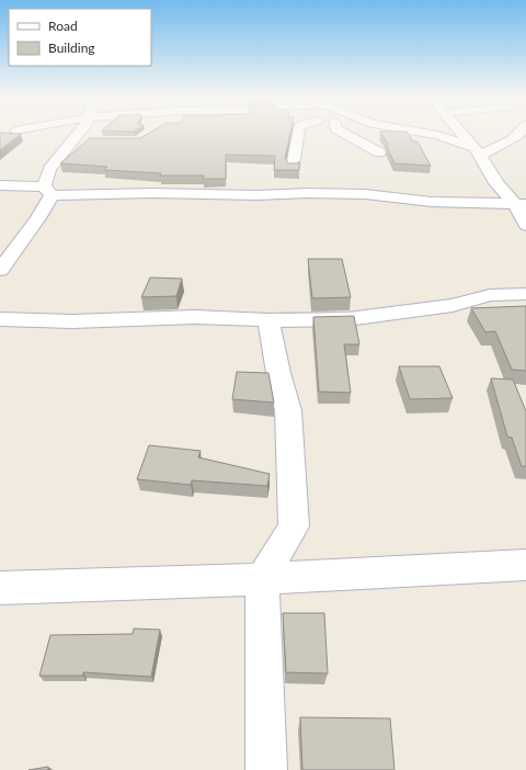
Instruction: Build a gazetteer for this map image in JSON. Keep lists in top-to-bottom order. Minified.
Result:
{"legend":["Road","Building"]}
